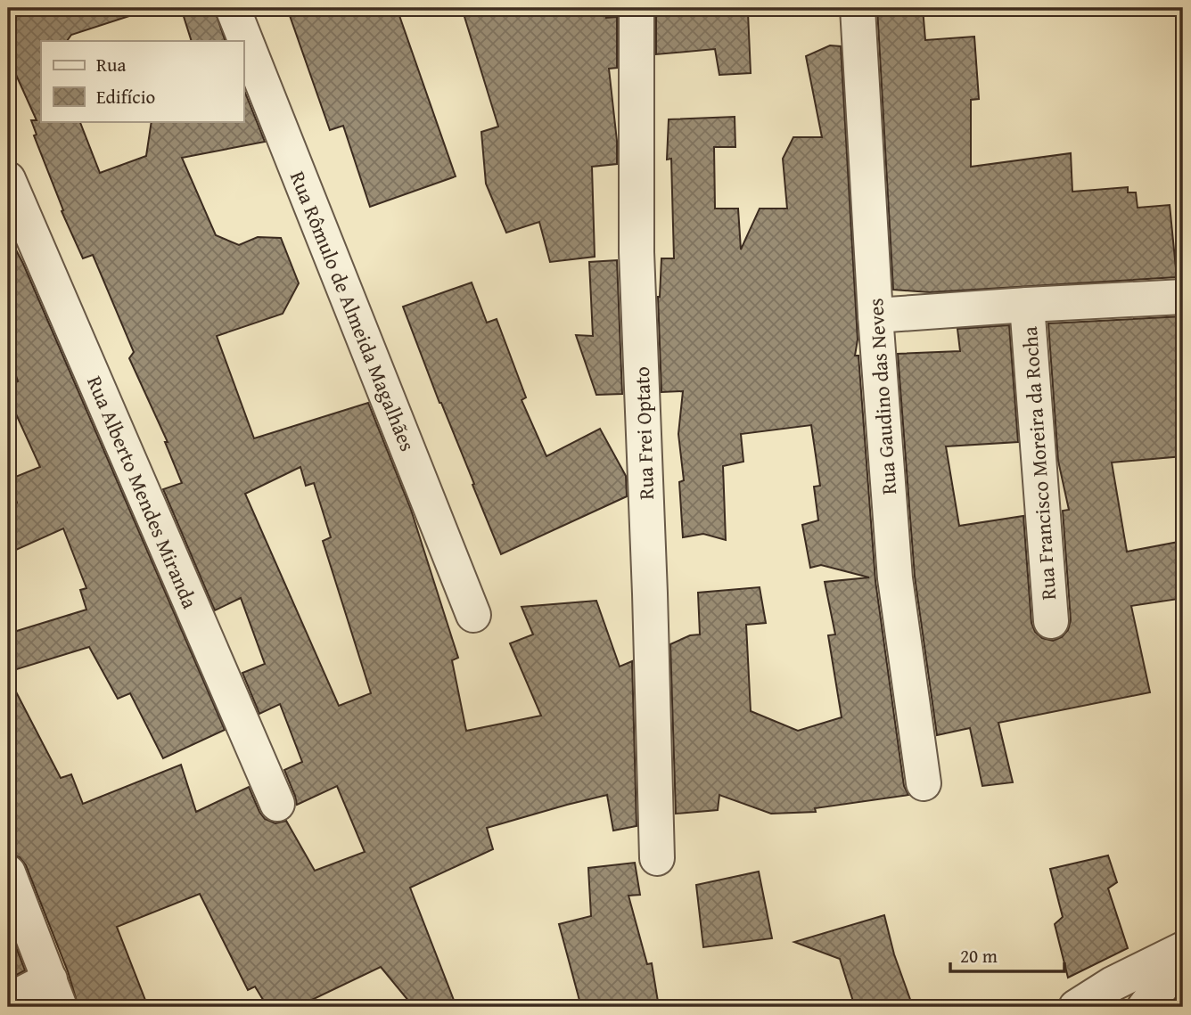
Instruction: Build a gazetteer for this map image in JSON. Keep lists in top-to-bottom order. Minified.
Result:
{"streets":{"street":["Rua Rômulo de Almeida Magalhães","Rua Gaudino das Neves","Rua Frei Optato","Rua Francisco Moreira da Rocha","Rua Alberto Mendes Miranda"]},"legend":["Rua","Edifício"],"scale_bar":"20 m"}
